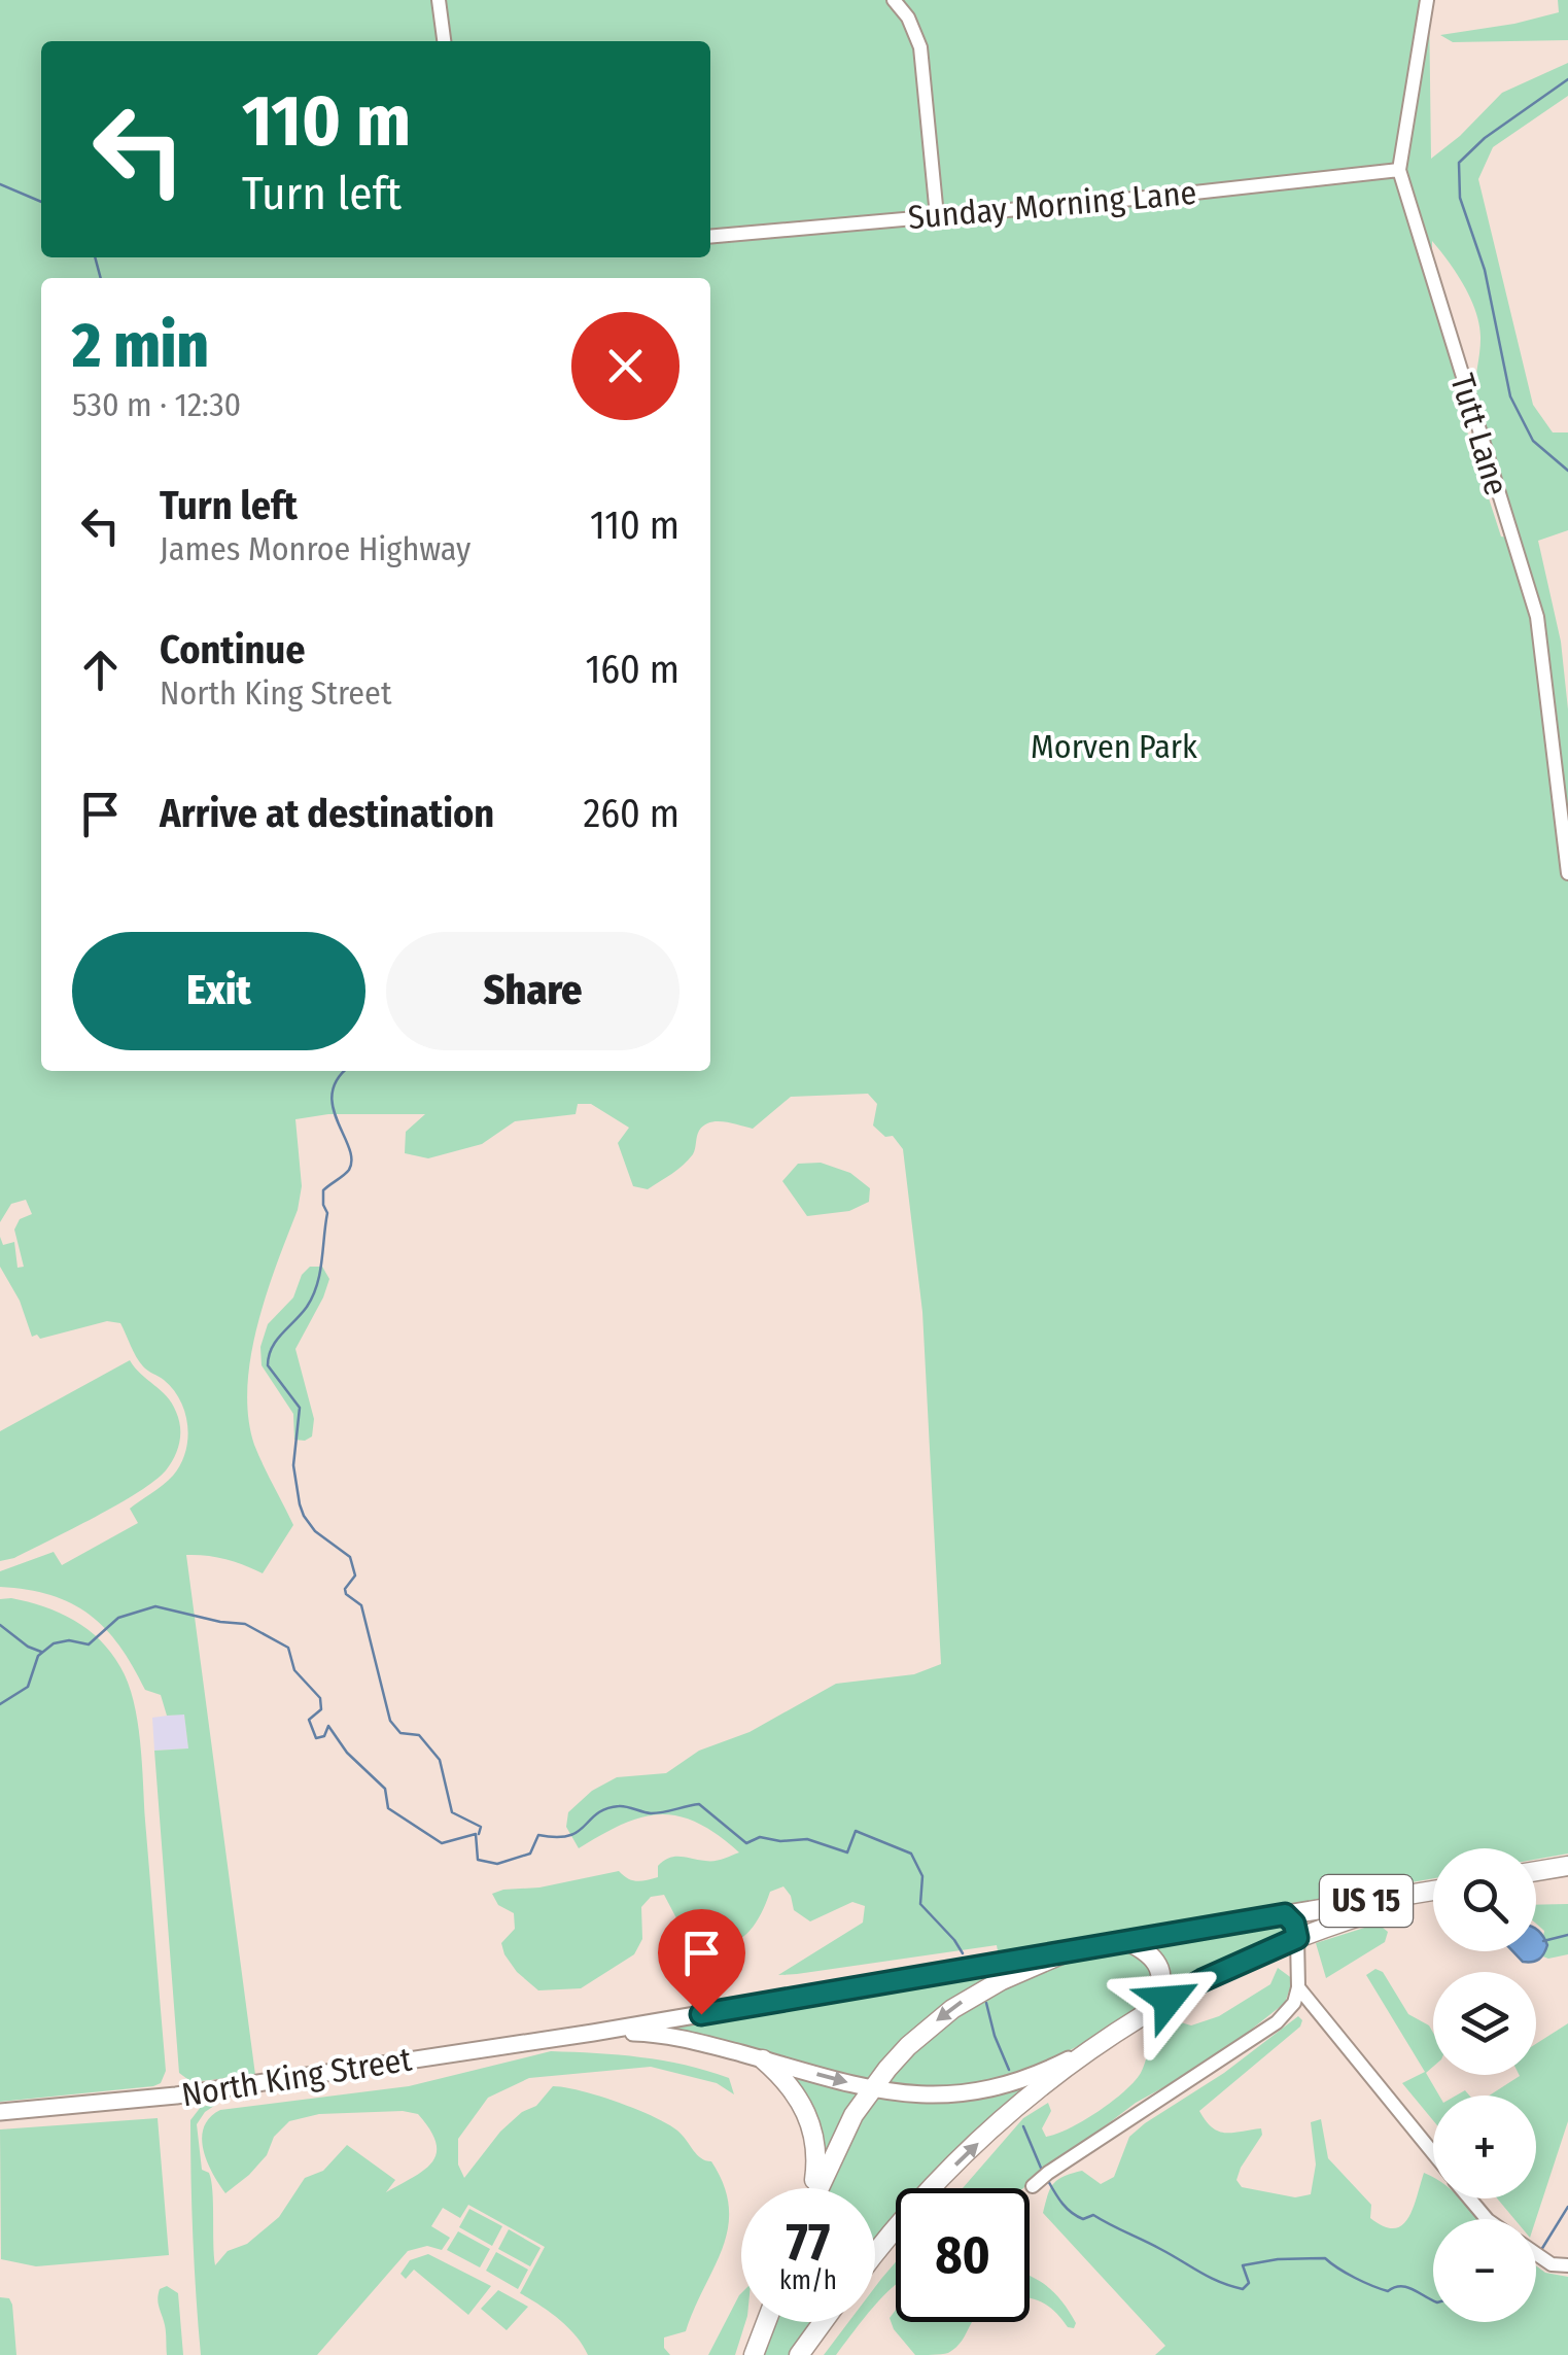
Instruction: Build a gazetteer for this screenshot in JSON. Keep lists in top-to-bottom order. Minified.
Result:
{"streets":{"highway":["US 15"],"main road":["North King Street"],"street":["Sunday Morning Lane","Tutt Lane"]},"crossings":[["Sunday Morning Lane","Tutt Lane"],["US 15","North King Street"]],"parks":["Morven Park"],"page":{"turn":["110 m","Turn left"],"heading":["2 min","530 m · 12:30"],"list":[{"name":"Turn left","note":"James Monroe Highway","value":"110 m"},{"name":"Continue","note":"North King Street","value":"160 m"},{"name":"Arrive at destination","value":"260 m"}],"buttons":["Exit","Share"],"map_buttons":["+","−"],"speed":"77 km/h","limit":"80"}}
